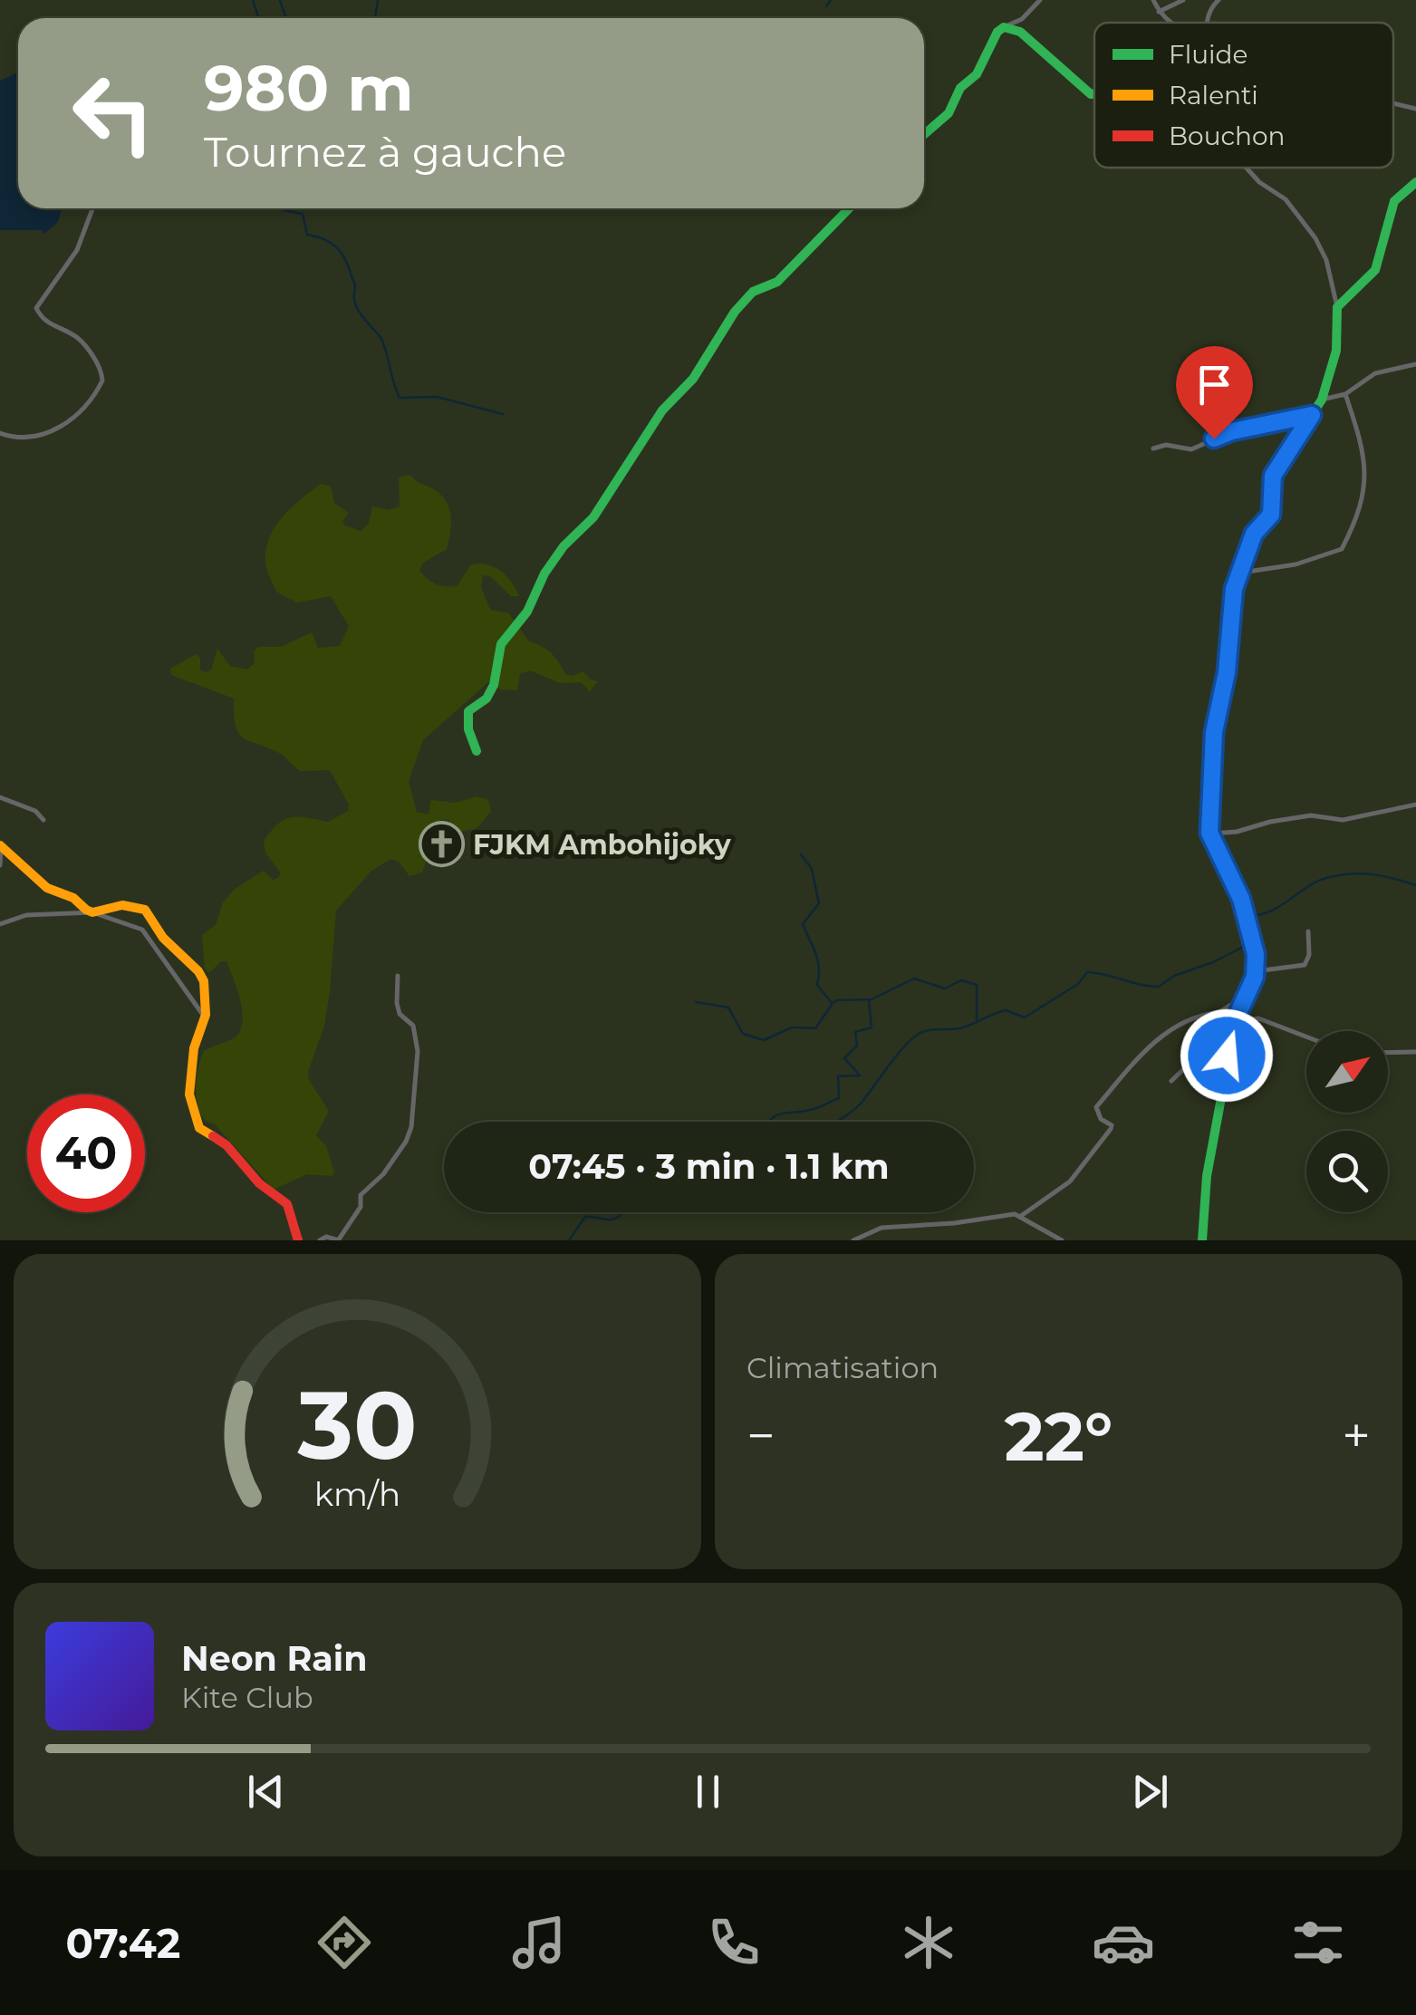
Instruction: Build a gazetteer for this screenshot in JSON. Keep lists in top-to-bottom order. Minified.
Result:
{"places":{"church":["FJKM Ambohijoky"]},"legend":["Fluide","Ralenti","Bouchon"],"north":"top right","page":{"turn":["980 m","Tournez à gauche"],"limit":"40","trip":"07:45 · 3 min · 1.1 km","tile":"Climatisation","heat":["−","22°","+"],"song":["Neon Rain","Kite Club"],"tabs":"07:42","gauge":["30","km/h"]}}
